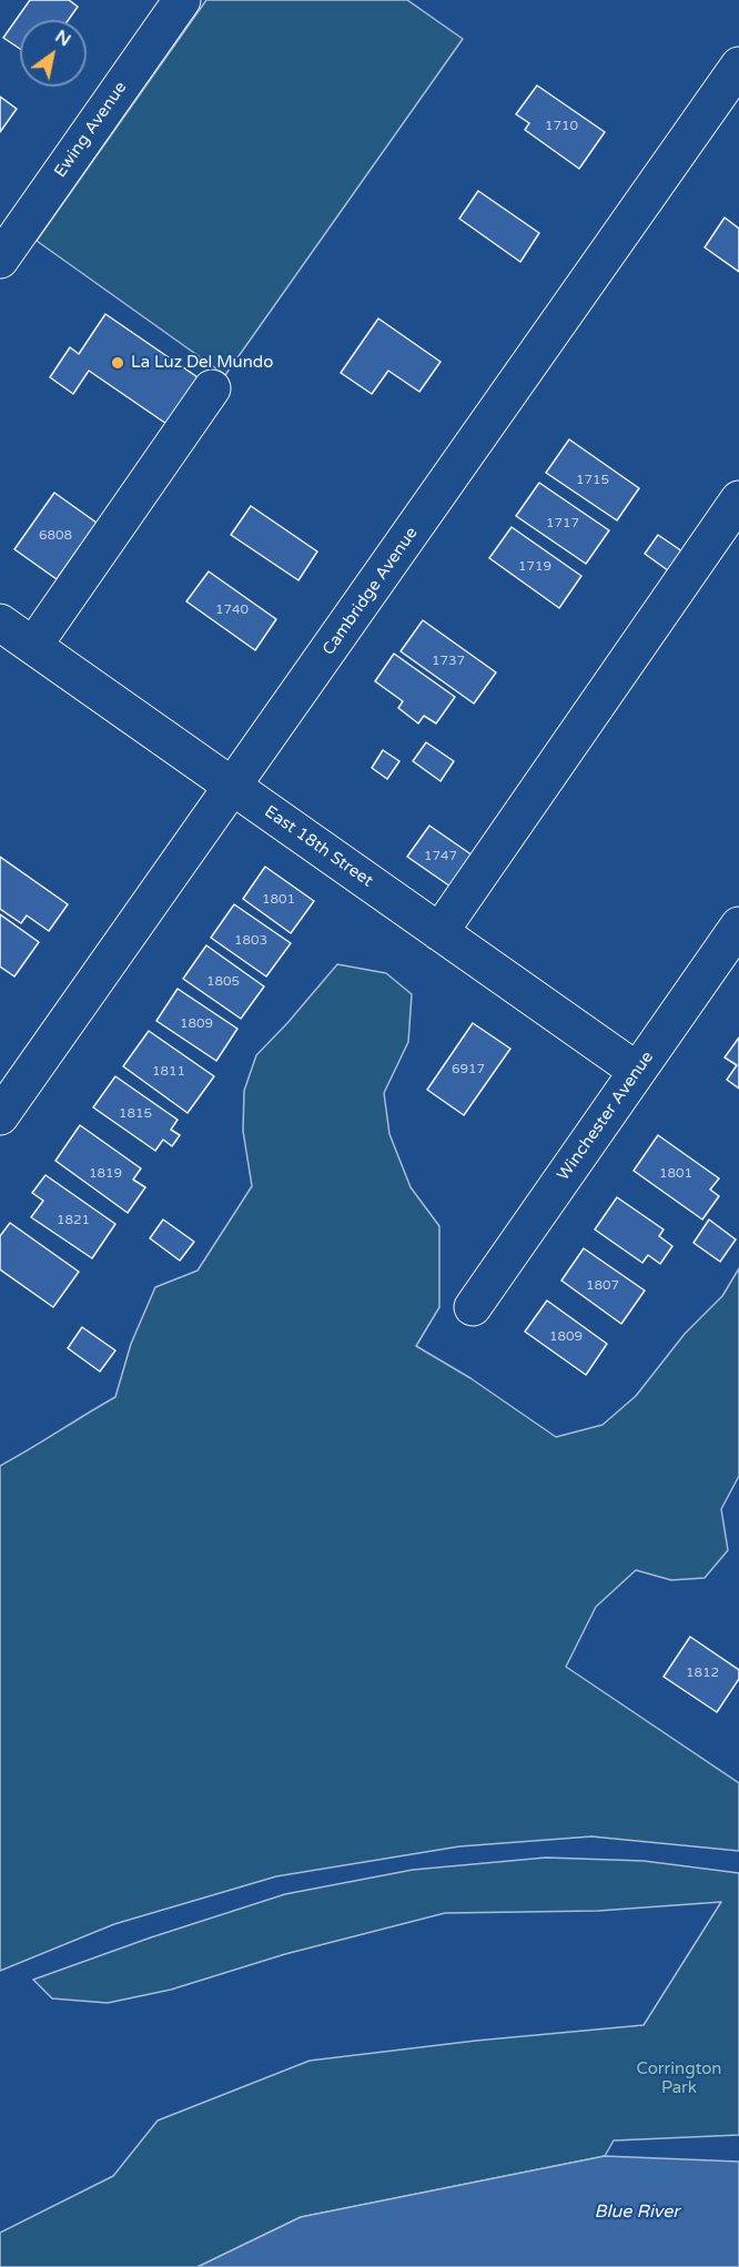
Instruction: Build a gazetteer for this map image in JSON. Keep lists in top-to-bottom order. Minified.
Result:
{"streets":{"street":["Ewing Avenue","Cambridge Avenue","East 18th Street","Winchester Avenue"]},"crossings":[["Cambridge Avenue","East 18th Street"],["East 18th Street","Winchester Avenue"]],"water":["Blue River"],"parks":["Corrington Park"],"places":["La Luz Del Mundo"],"house_numbers":["1710","1715","1717","6808","1719","1740","1737","1747","1801","1803","1805","1809","6917","1811","1815","1819","1801","1821","1807","1809","1812"],"north":"top right"}
